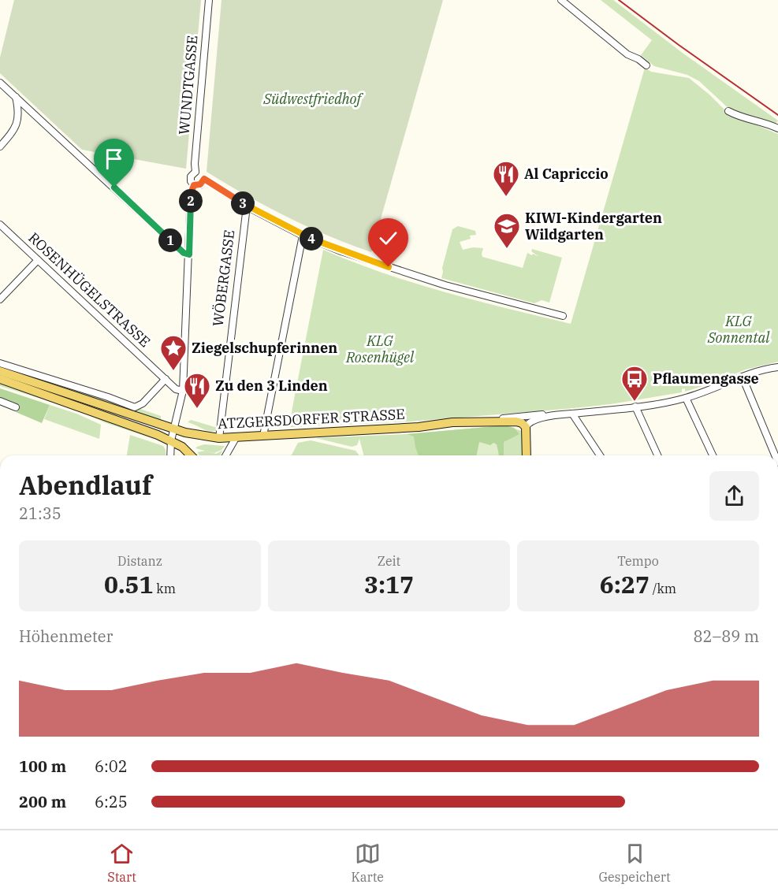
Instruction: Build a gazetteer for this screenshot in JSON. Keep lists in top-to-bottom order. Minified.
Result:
{"streets":{"main road":["ATZGERSDORFER STRASSE"],"street":["WUNDTGASSE","WÖBERGASSE","ROSENHÜGELSTRASSE"]},"crossings":[["WÖBERGASSE","ATZGERSDORFER STRASSE"]],"parks":["Südwestfriedhof","KLG Sonnental","KLG Rosenhügel"],"places":{"restaurant":["Al Capriccio","Zu den 3 Linden"],"school or university":["KIWI-Kindergarten Wildgarten"],"place":["Ziegelschupferinnen"],"bus stop":["Pflaumengasse"]},"page":{"pins":["2","3","4","1"],"heading":["Abendlauf","21:35"],"stats":[["Distanz","0.51 km"],["Zeit","3:17"],["Tempo","6:27 /km"]],"chart":["Höhenmeter","82–89 m"],"list":[{"name":"100 m","note":"6:02"},{"name":"200 m","note":"6:25"}],"tabs":["Start","Karte","Gespeichert"]}}
